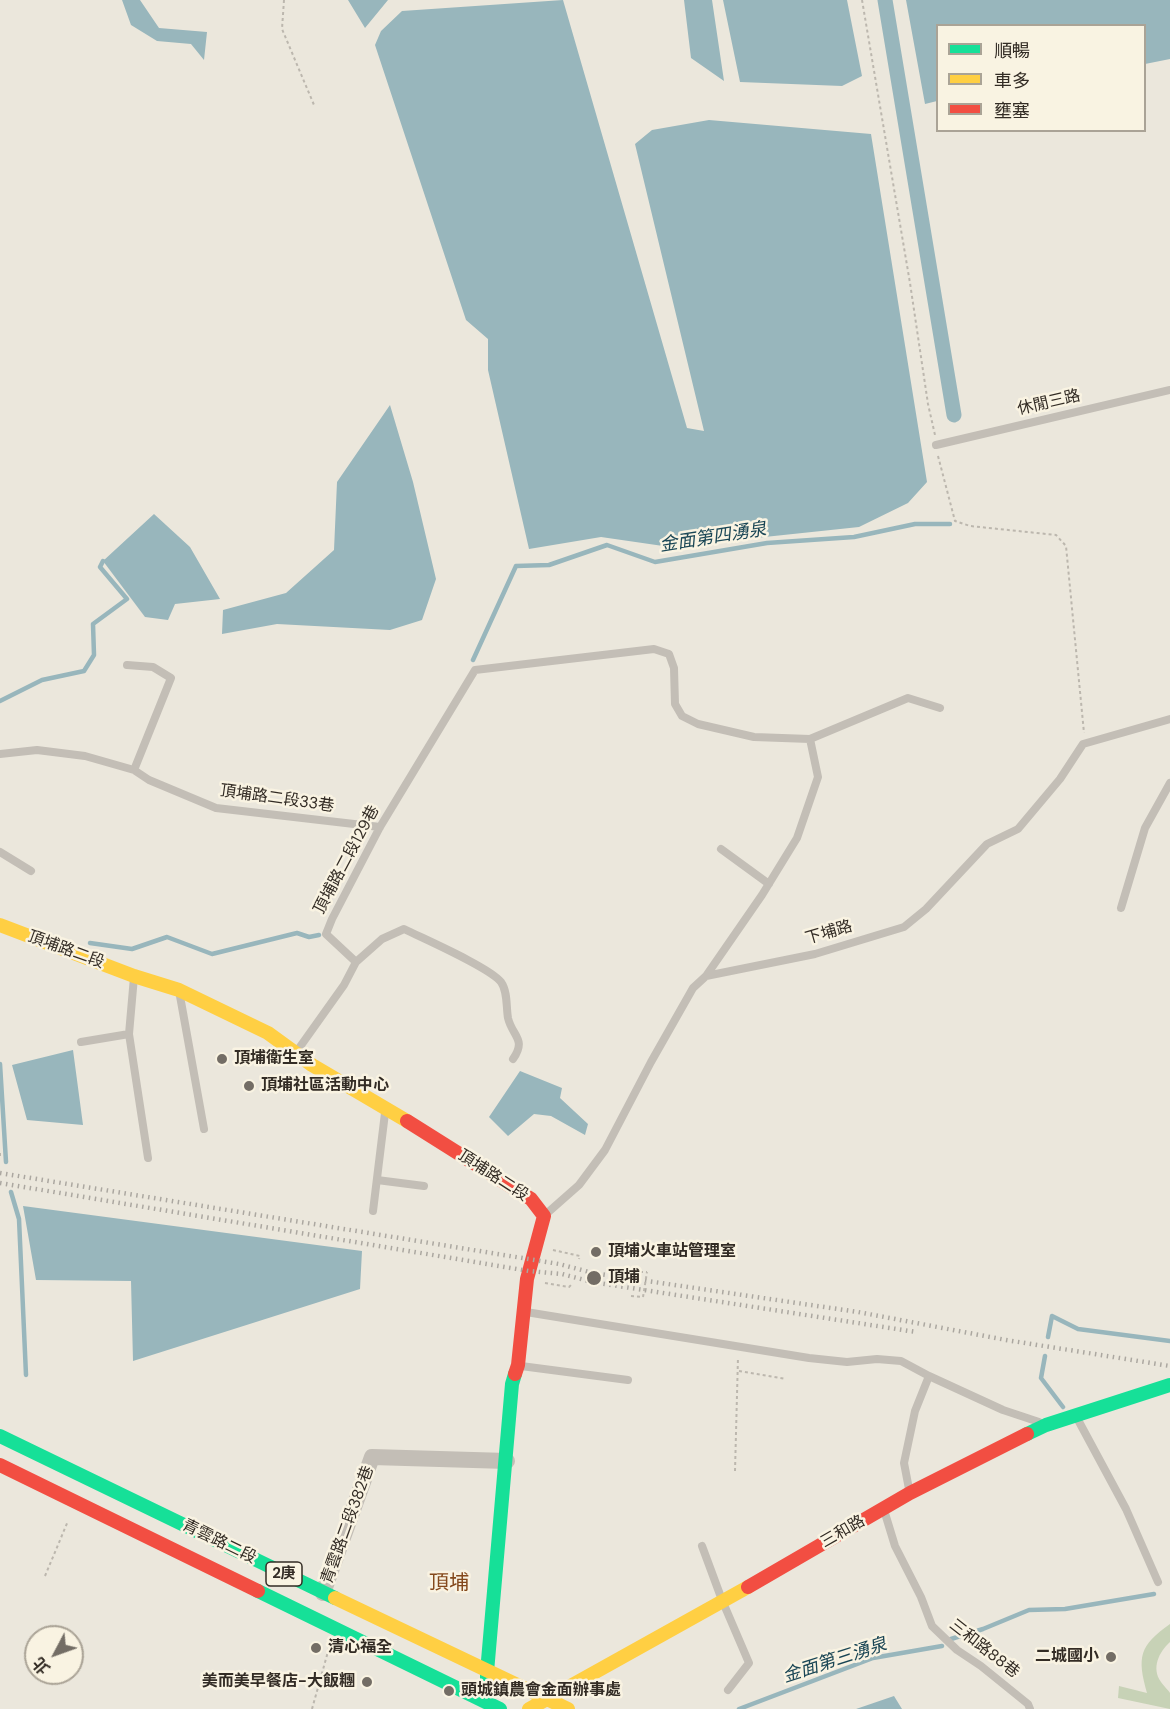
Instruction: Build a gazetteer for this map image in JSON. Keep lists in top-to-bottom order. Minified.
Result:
{"streets":{"main road":["頂埔路二段","三和路","青雲路二段","2庚"],"street":["青雲路二段382巷"],"lane":["休閒三路","頂埔路二段33巷","頂埔路二段129巷","下埔路","三和路88巷"]},"crossings":[["頂埔路二段33巷","頂埔路二段129巷"],["青雲路二段382巷","青雲路二段"],["三和路","青雲路二段"],["三和路","三和路88巷"]],"districts":["頂埔"],"water":["金面第四湧泉","金面第三湧泉"],"places":["頂埔衛生室","頂埔社區活動中心","頂埔火車站管理室","頂埔","清心福全","二城國小","美而美早餐店-大飯糰","頭城鎮農會金面辦事處"],"legend":["順暢","車多","壅塞"],"north":"bottom left"}
